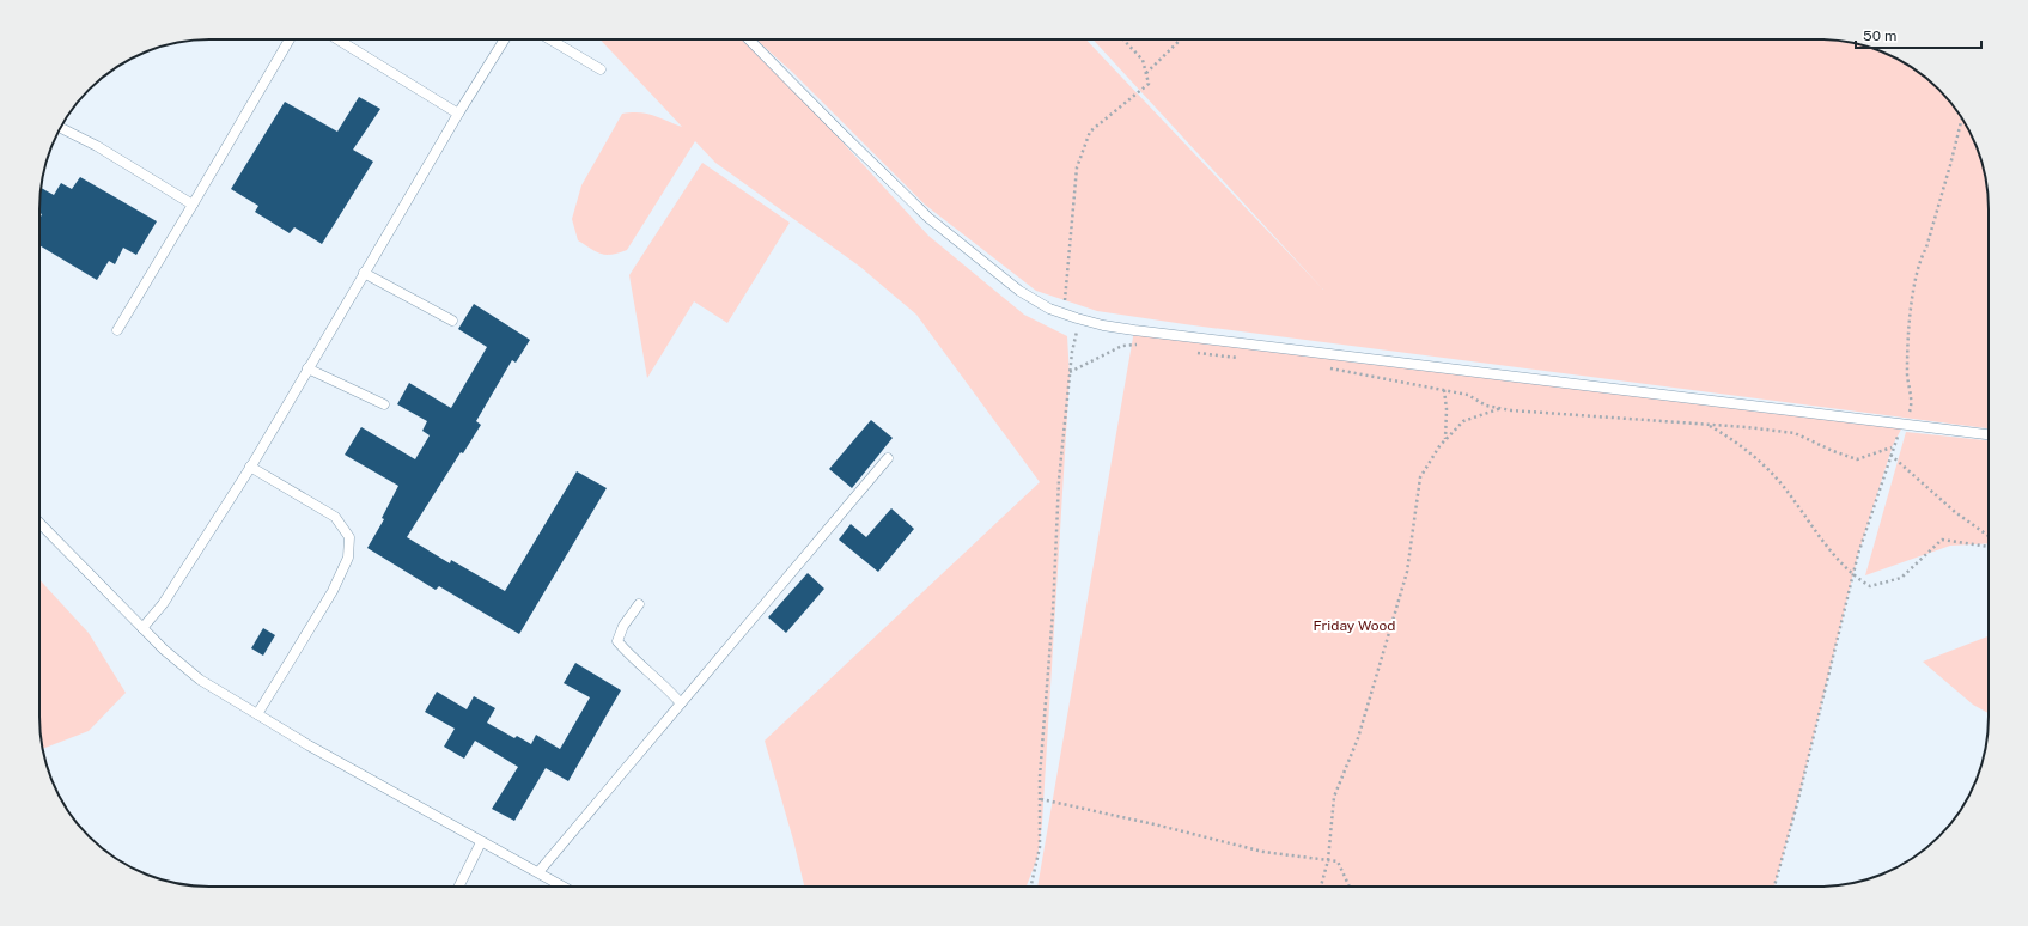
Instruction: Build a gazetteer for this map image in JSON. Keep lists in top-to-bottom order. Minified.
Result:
{"parks":["Friday Wood"],"scale_bar":"50 m"}
